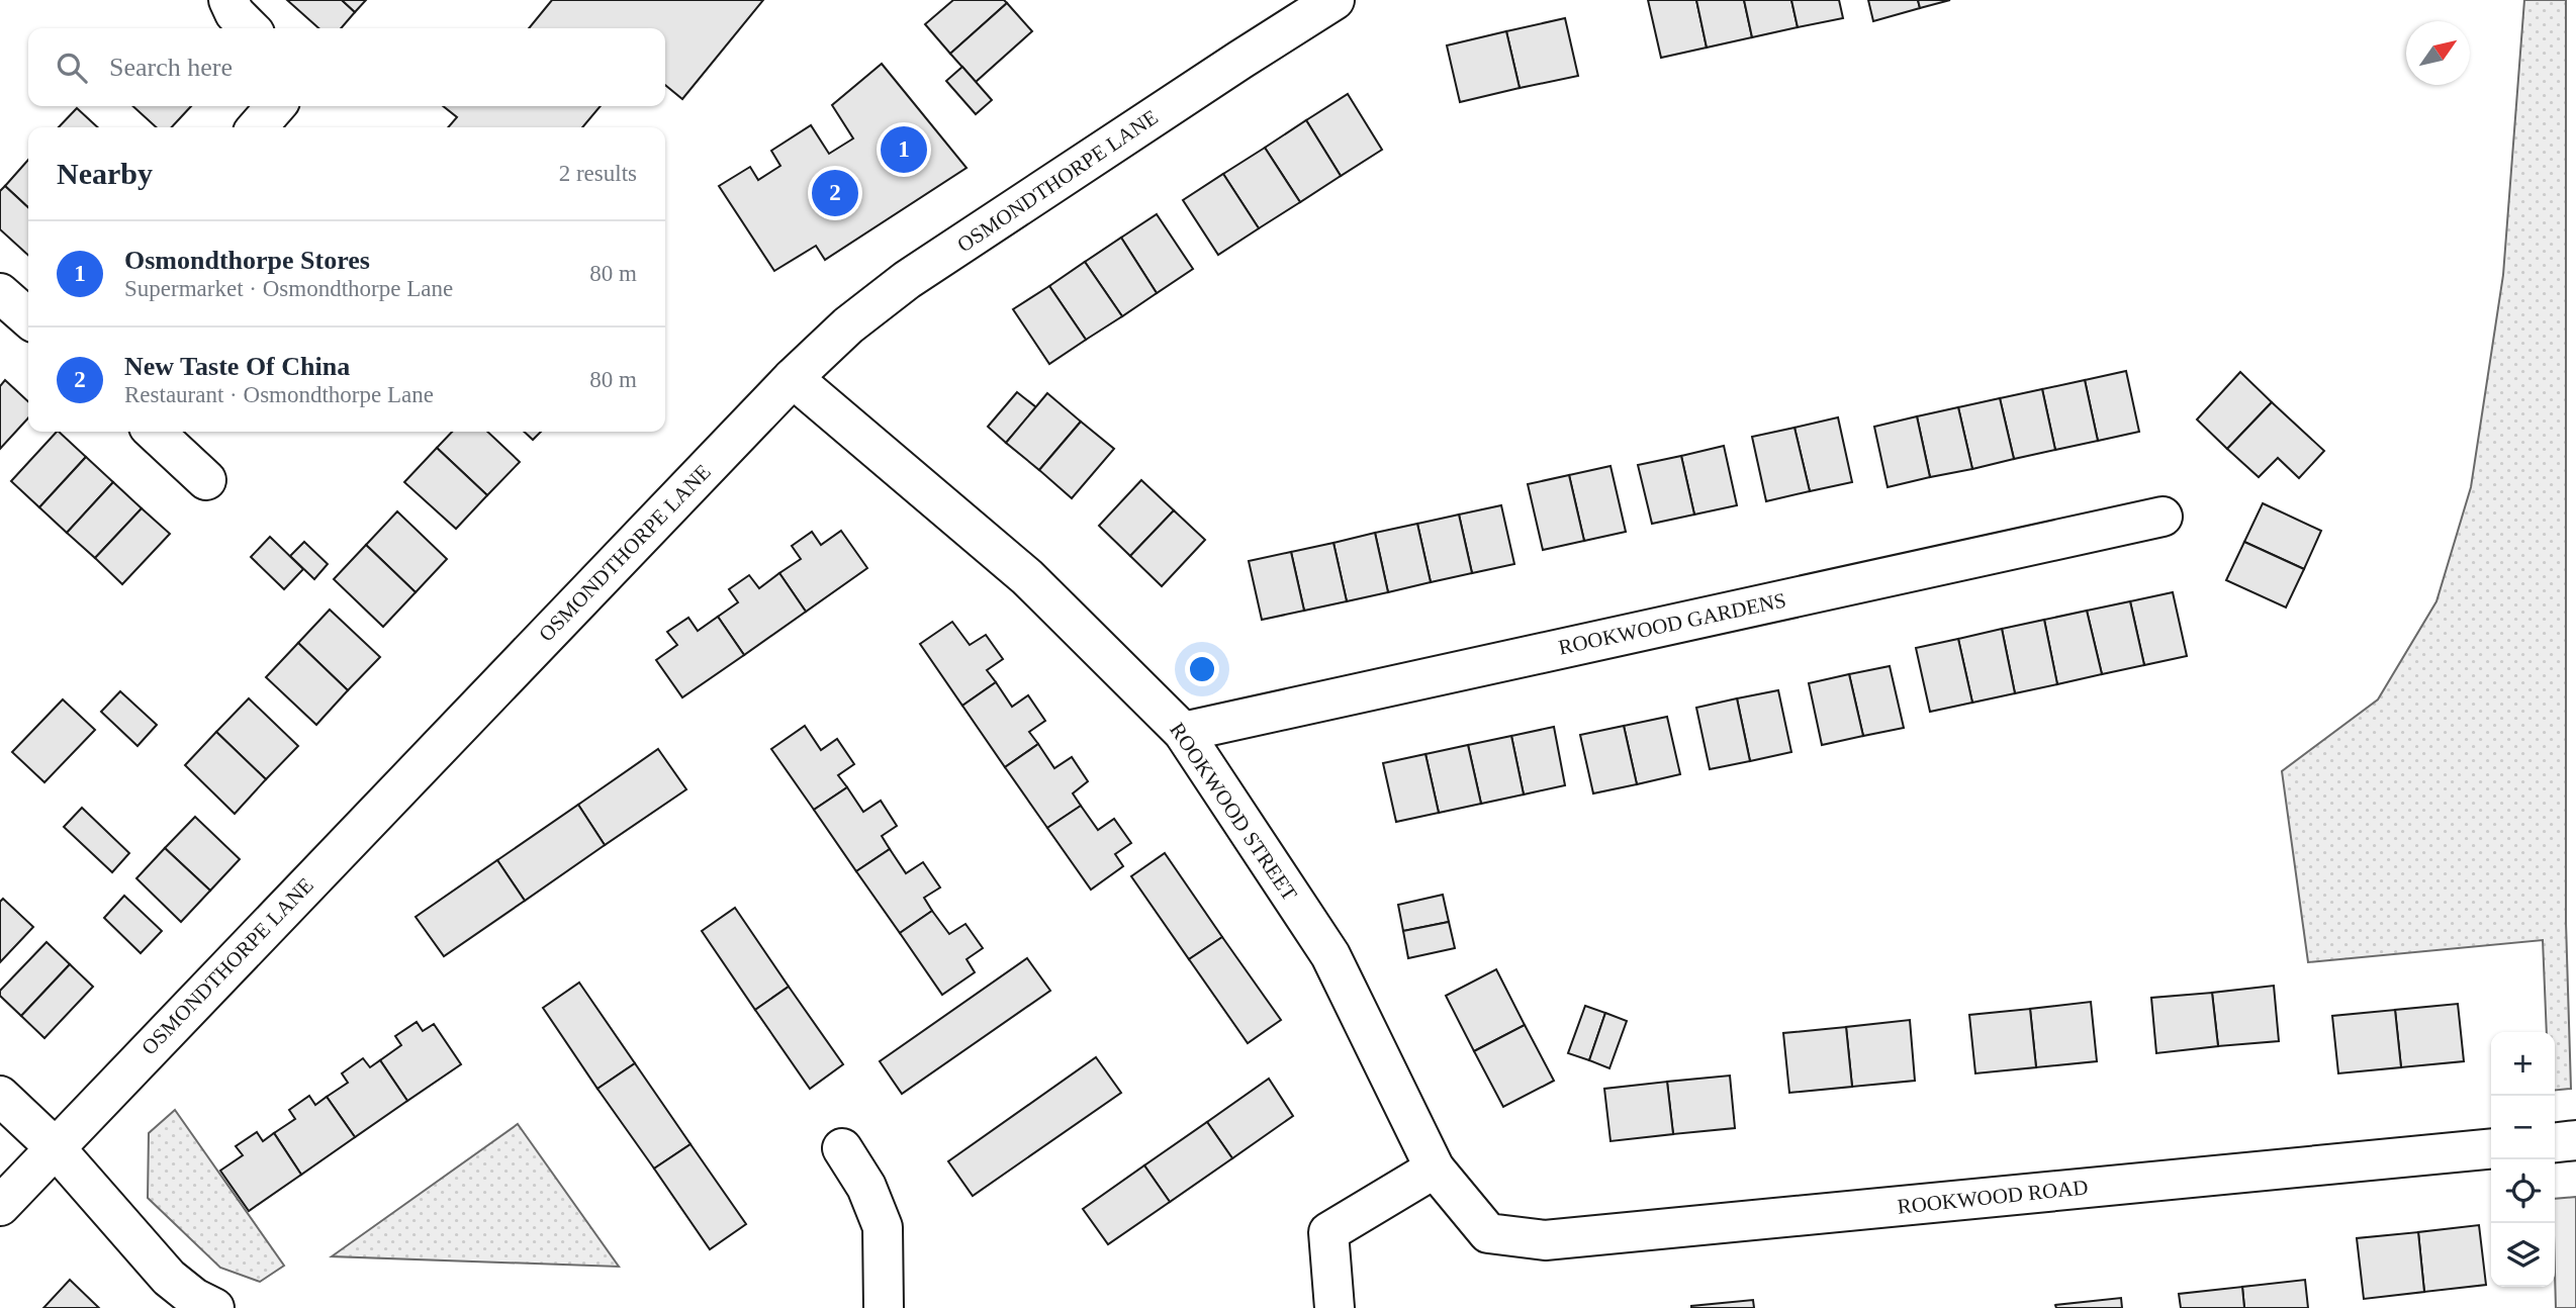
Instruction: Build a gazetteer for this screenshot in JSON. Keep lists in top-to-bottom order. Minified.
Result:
{"streets":{"street":["OSMONDTHORPE LANE","ROOKWOOD GARDENS","ROOKWOOD STREET","ROOKWOOD ROAD"]},"crossings":[["OSMONDTHORPE LANE","ROOKWOOD STREET"],["ROOKWOOD GARDENS","ROOKWOOD STREET"],["ROOKWOOD STREET","ROOKWOOD ROAD"]],"north":"top right","page":{"search":"Search here","pins":["1","2"],"heading":["Nearby","2 results"],"list":[{"mark":"1","name":"Osmondthorpe Stores","note":"Supermarket · Osmondthorpe Lane","value":"80 m"},{"mark":"2","name":"New Taste Of China","note":"Restaurant · Osmondthorpe Lane","value":"80 m"}],"map_buttons":["+","−"]}}
